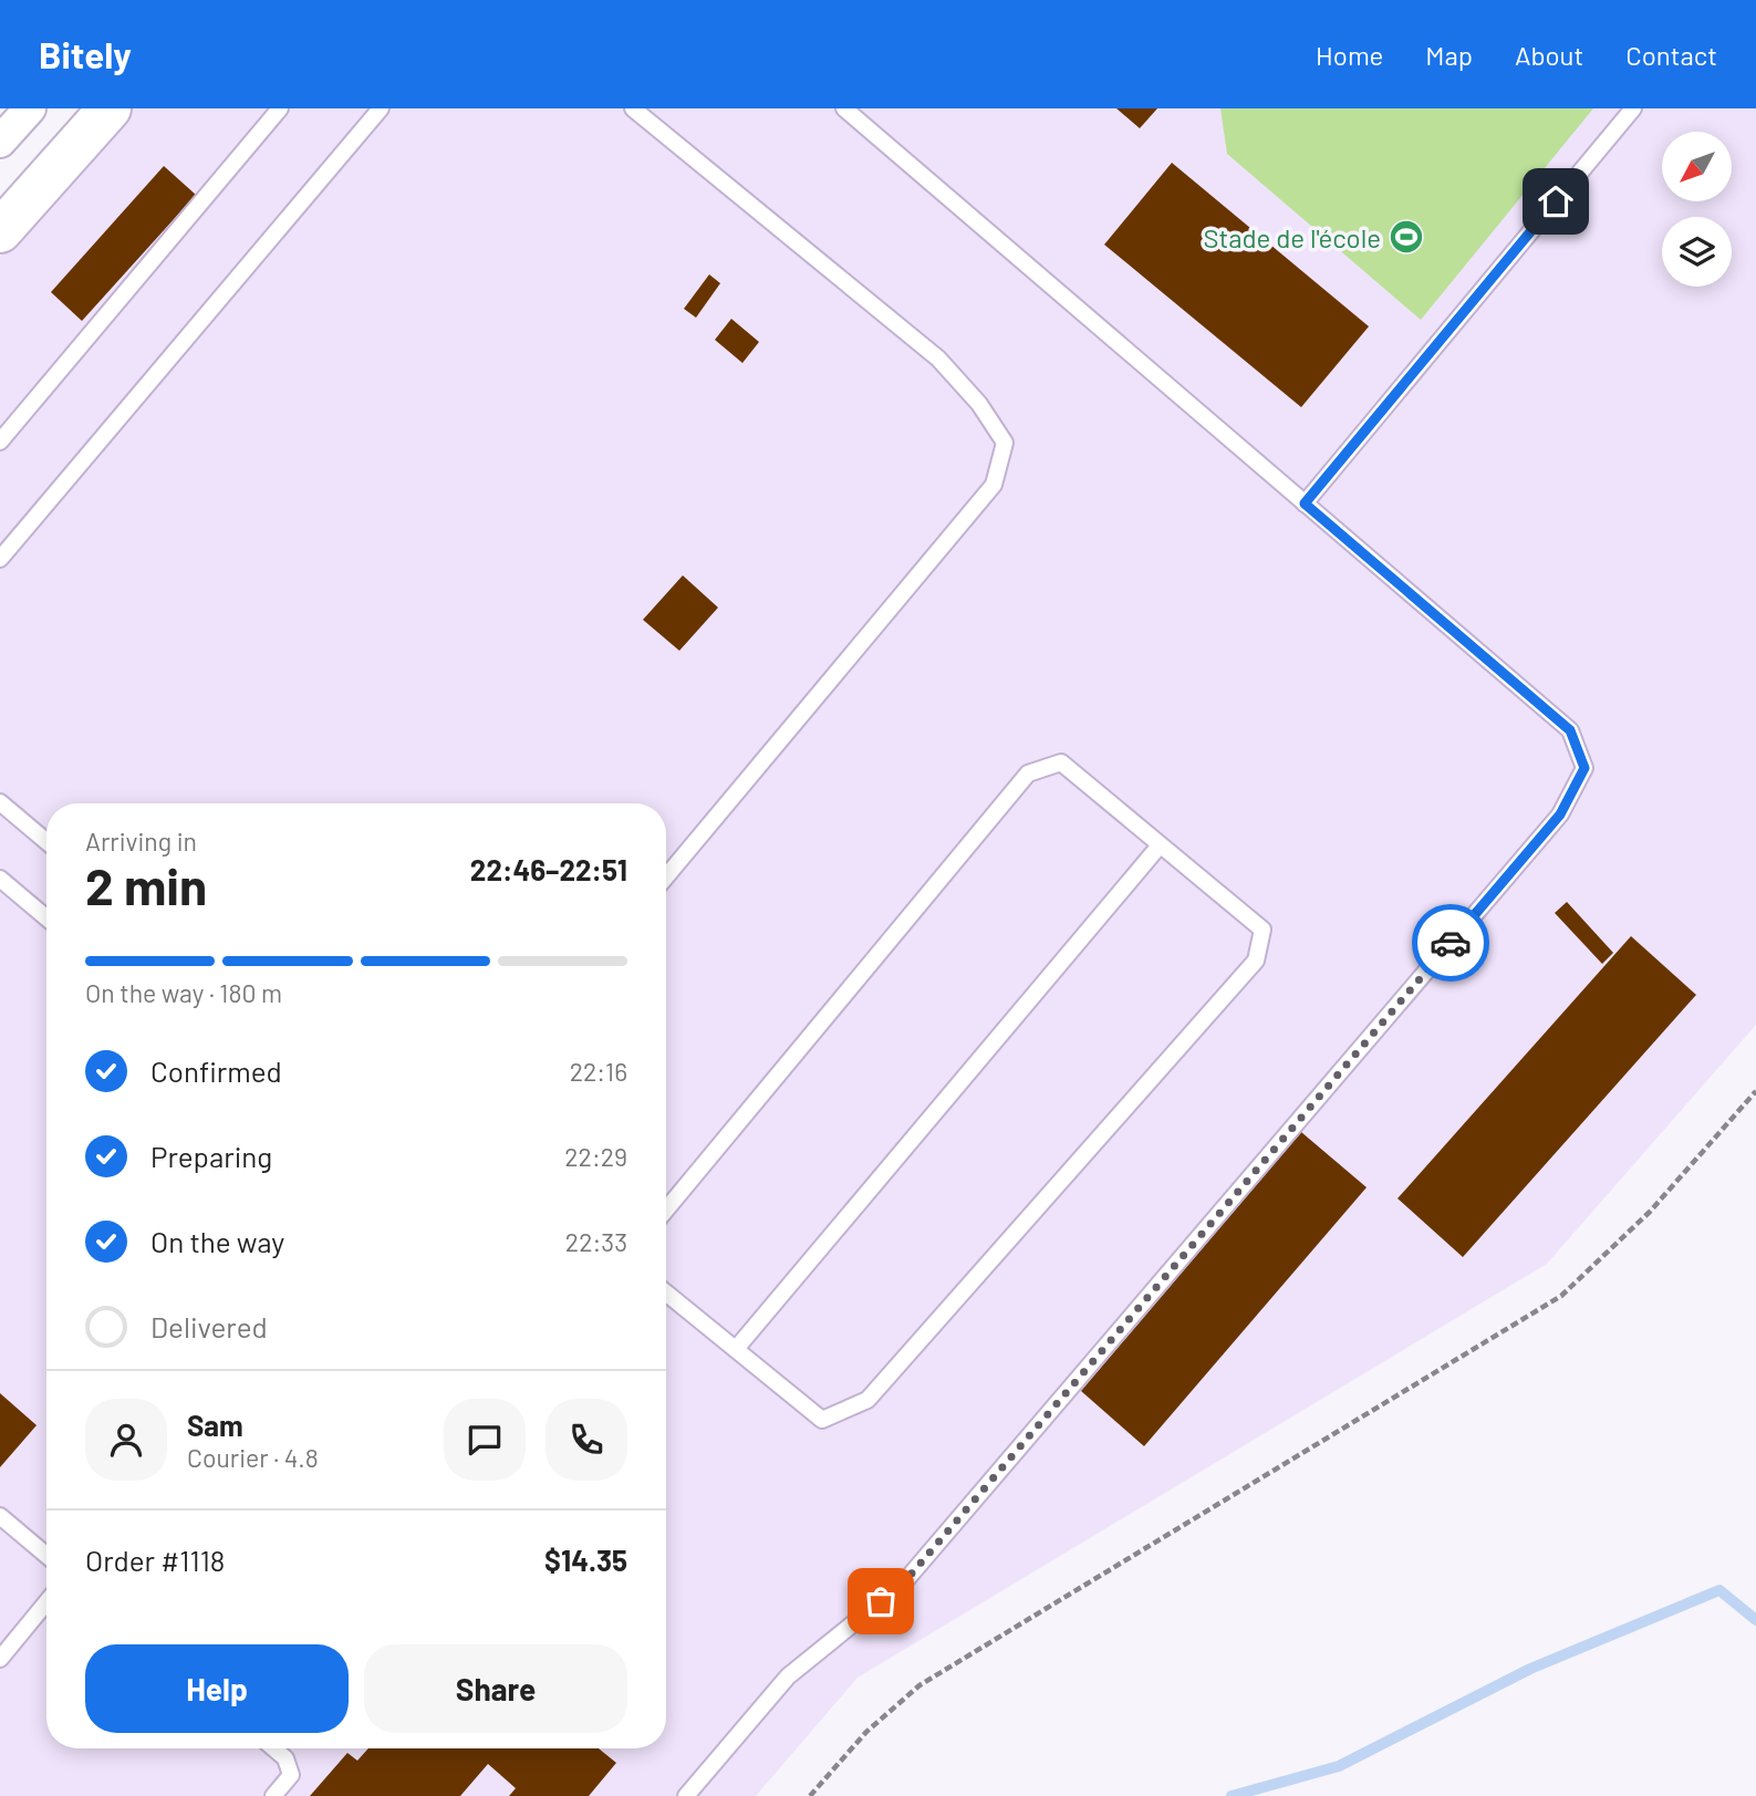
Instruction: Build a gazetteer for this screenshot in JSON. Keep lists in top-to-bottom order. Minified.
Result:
{"places":{"sports":["Stade de l'école"]},"north":"bottom left","page":{"header":"Bitely","nav":["Home","Map","About","Contact"],"heading":["2 min","Arriving in","22:46–22:51"],"panel":["Sam","Courier · 4.8","Order #1118","$14.35"],"bar":"On the way · 180 m","list":[["Confirmed","22:16"],["Preparing","22:29"],["On the way","22:33"],"Delivered"],"buttons":["Help","Share"]}}
